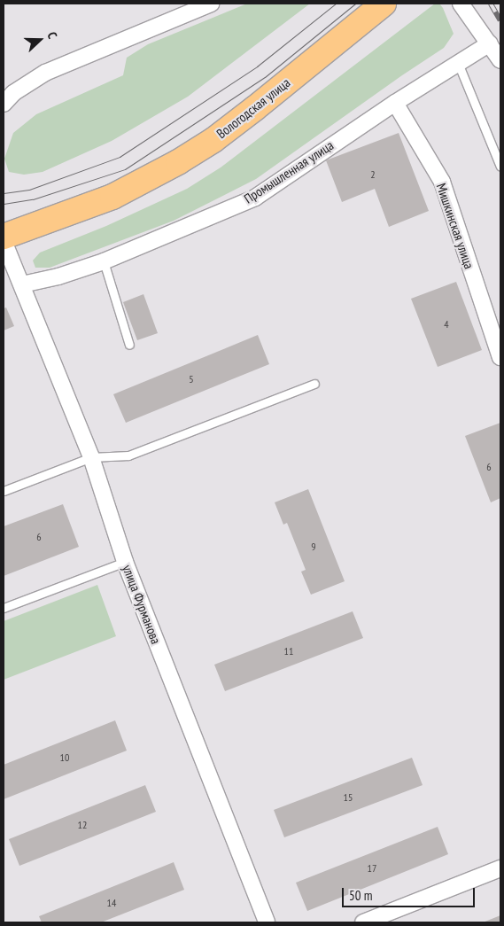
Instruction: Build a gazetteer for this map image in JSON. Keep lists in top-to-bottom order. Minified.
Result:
{"streets":{"main road":["Вологодская улица"],"street":["Промышленная улица","Мишкинская улица","улица Фурманова"]},"crossings":[["Промышленная улица","Мишкинская улица"],["Промышленная улица","улица Фурманова"]],"house_numbers":["2","4","5","6","6","9","11","10","15","12","17","14"],"scale_bar":"50 m","north":"right"}
